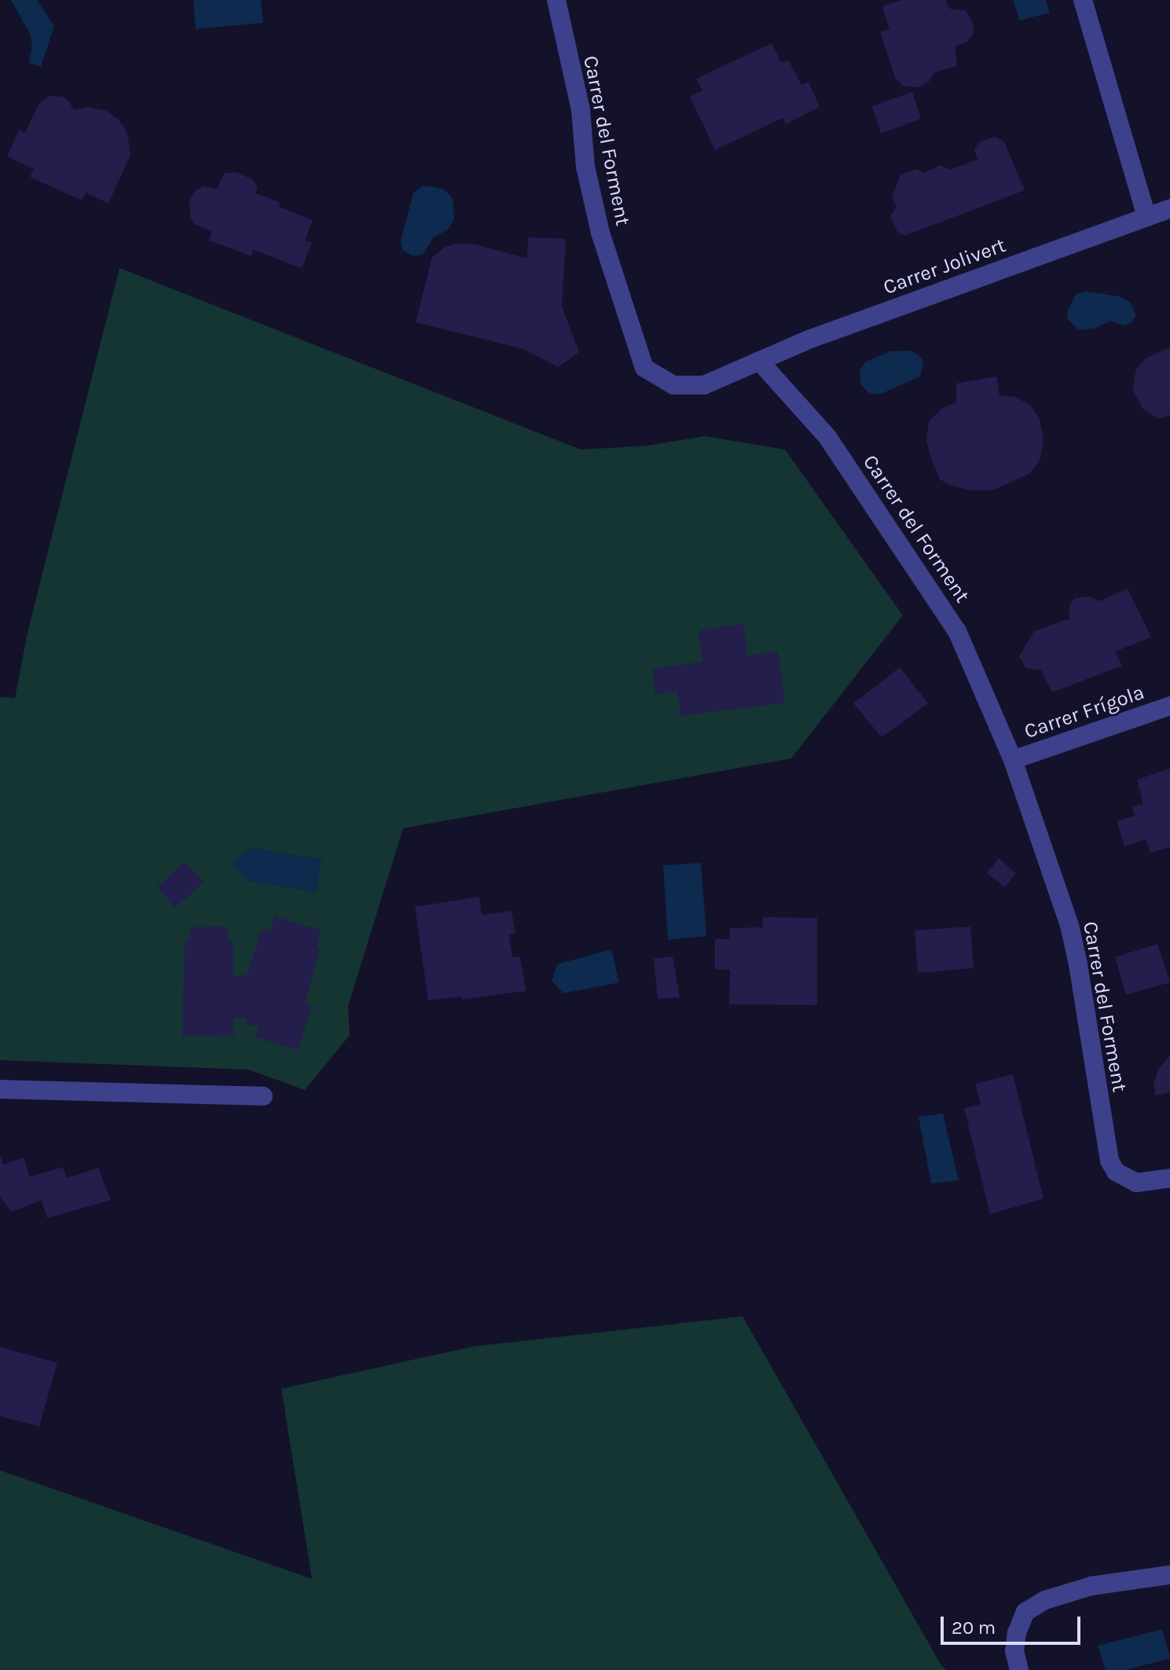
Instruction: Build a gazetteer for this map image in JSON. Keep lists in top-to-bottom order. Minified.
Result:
{"streets":{"street":["Carrer del Forment","Carrer Jolivert","Carrer Frígola"]},"crossings":[["Carrer del Forment","Carrer Jolivert"],["Carrer del Forment","Carrer Frígola"]],"scale_bar":"20 m"}
